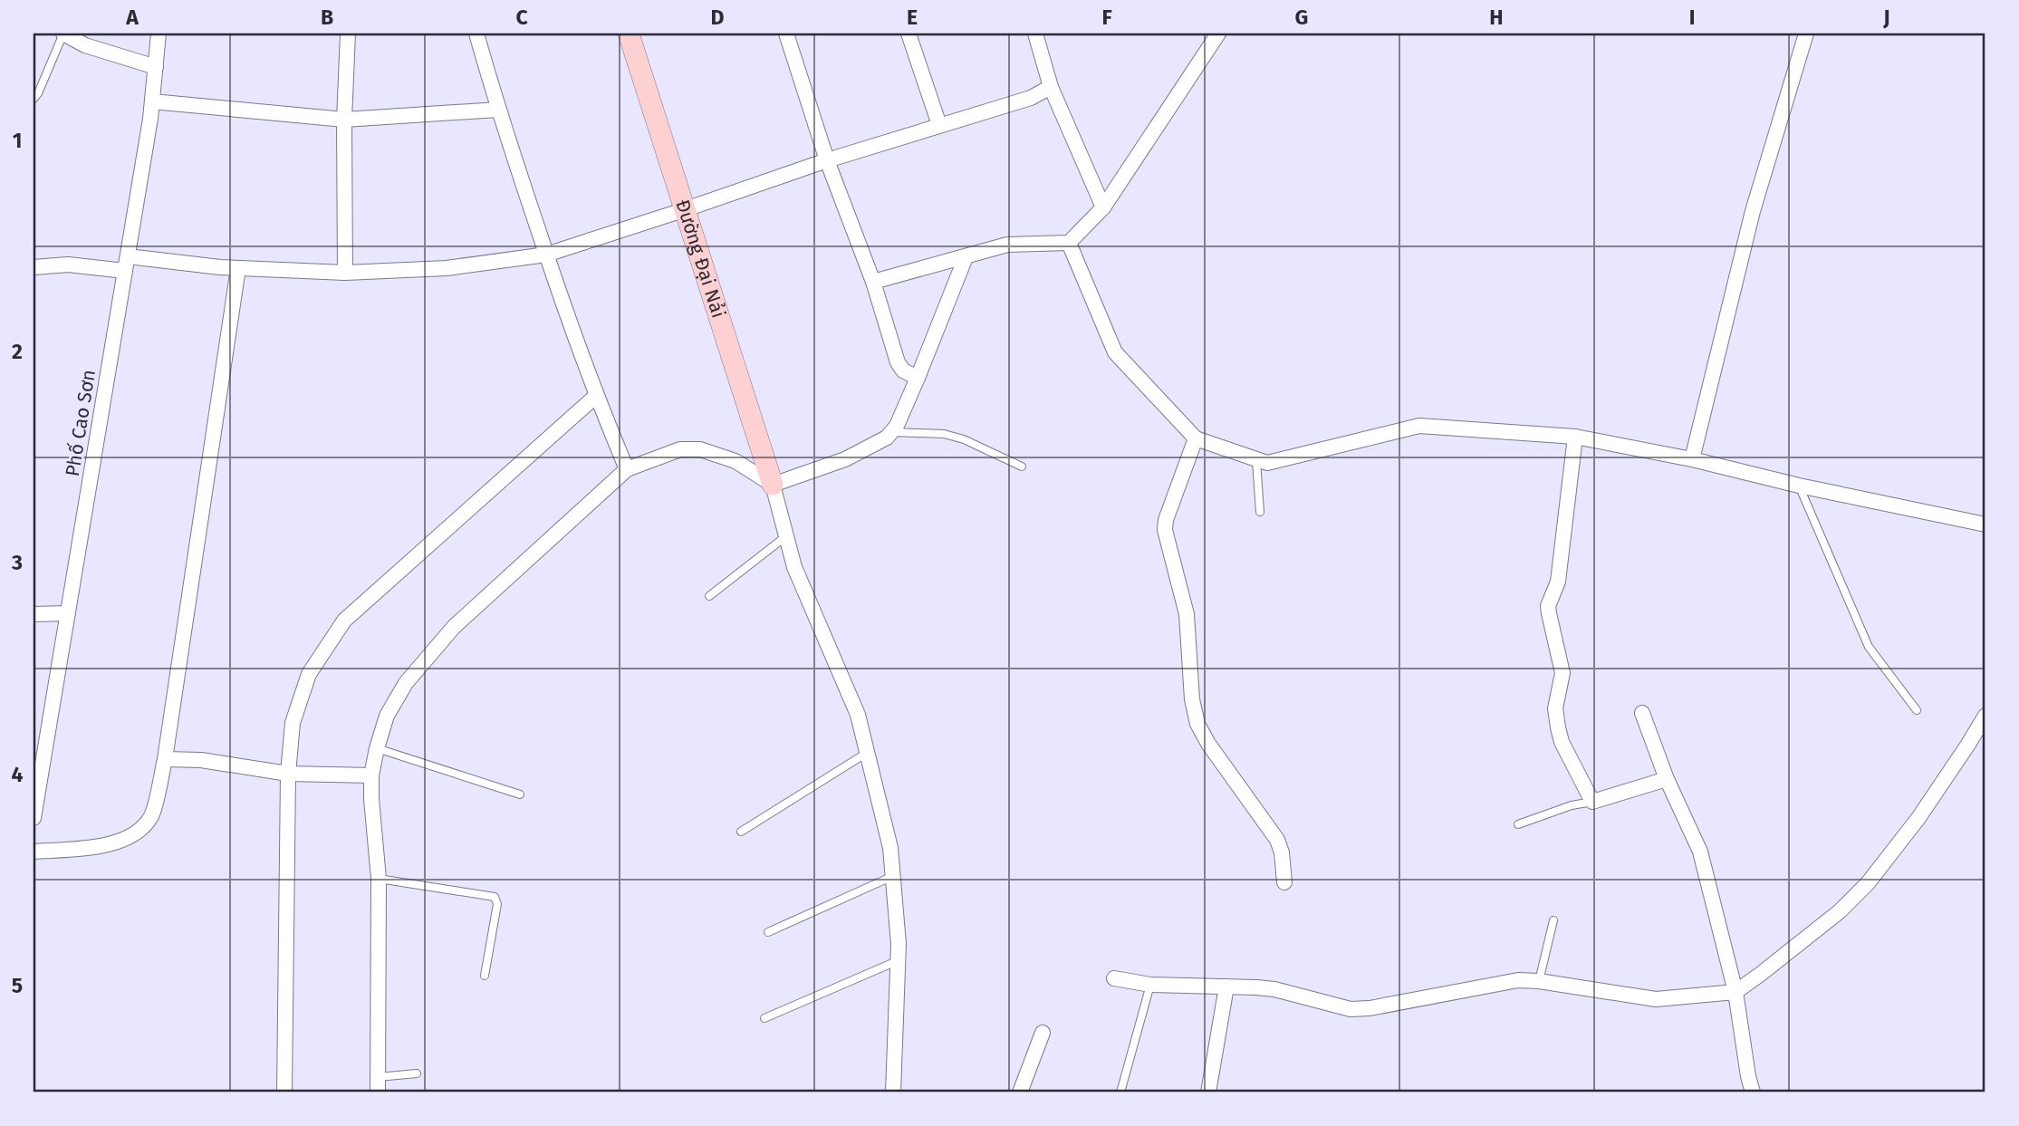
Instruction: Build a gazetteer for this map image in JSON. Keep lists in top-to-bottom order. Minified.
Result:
{"streets":{"street":["Đường Đại Nải","Phố Cao Sơn"]},"grid":{"columns":["A","B","C","D","E","F","G","H","I","J"],"rows":["1","2","3","4","5"]}}
